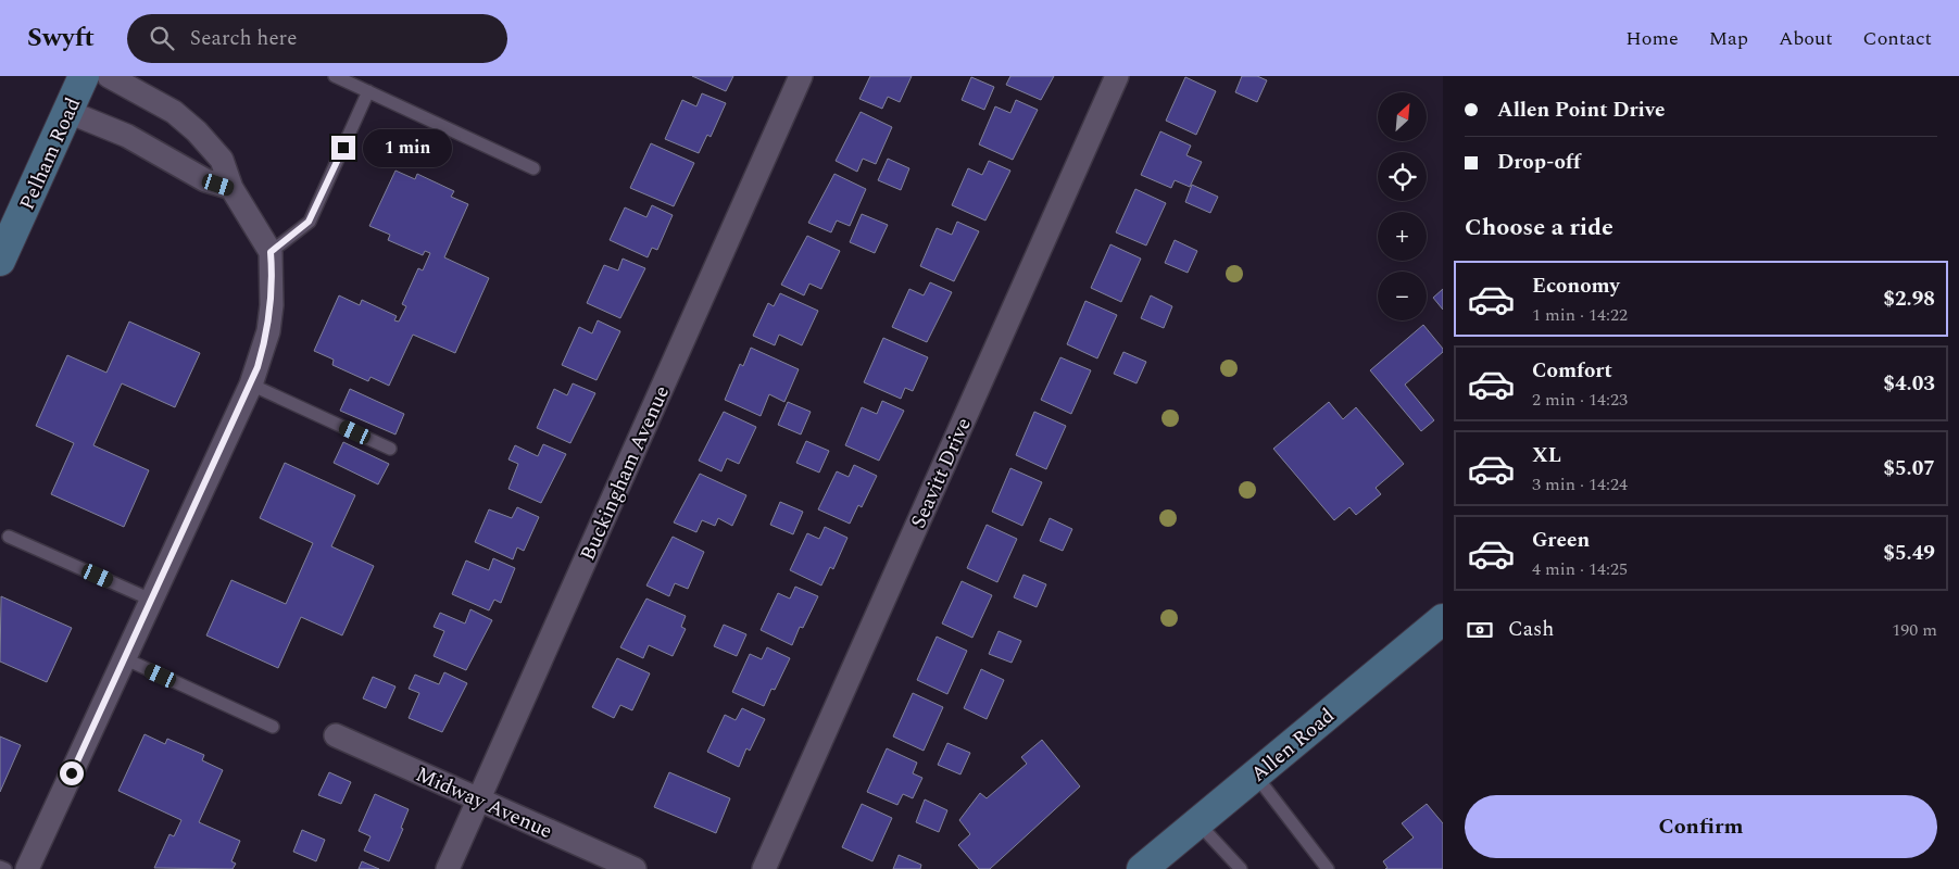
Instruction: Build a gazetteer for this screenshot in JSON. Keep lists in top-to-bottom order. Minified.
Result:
{"streets":{"main road":["Pelham Road","Allen Road"],"street":["Buckingham Avenue","Seavitt Drive","Midway Avenue"]},"crossings":[["Buckingham Avenue","Midway Avenue"]],"north":"top right","page":{"header":"Swyft","search":"Search here","nav":["Home","Map","About","Contact"],"banner":["Allen Point Drive","Drop-off"],"map_buttons":["+","−"],"bubble":"1 min","heading":"Choose a ride","list":[{"name":"Economy","note":"1 min · 14:22","value":"$2.98"},{"name":"Comfort","note":"2 min · 14:23","value":"$4.03"},{"name":"XL","note":"3 min · 14:24","value":"$5.07"},{"name":"Green","note":"4 min · 14:25","value":"$5.49"}],"pay":["Cash","190 m"],"buttons":"Confirm"}}
